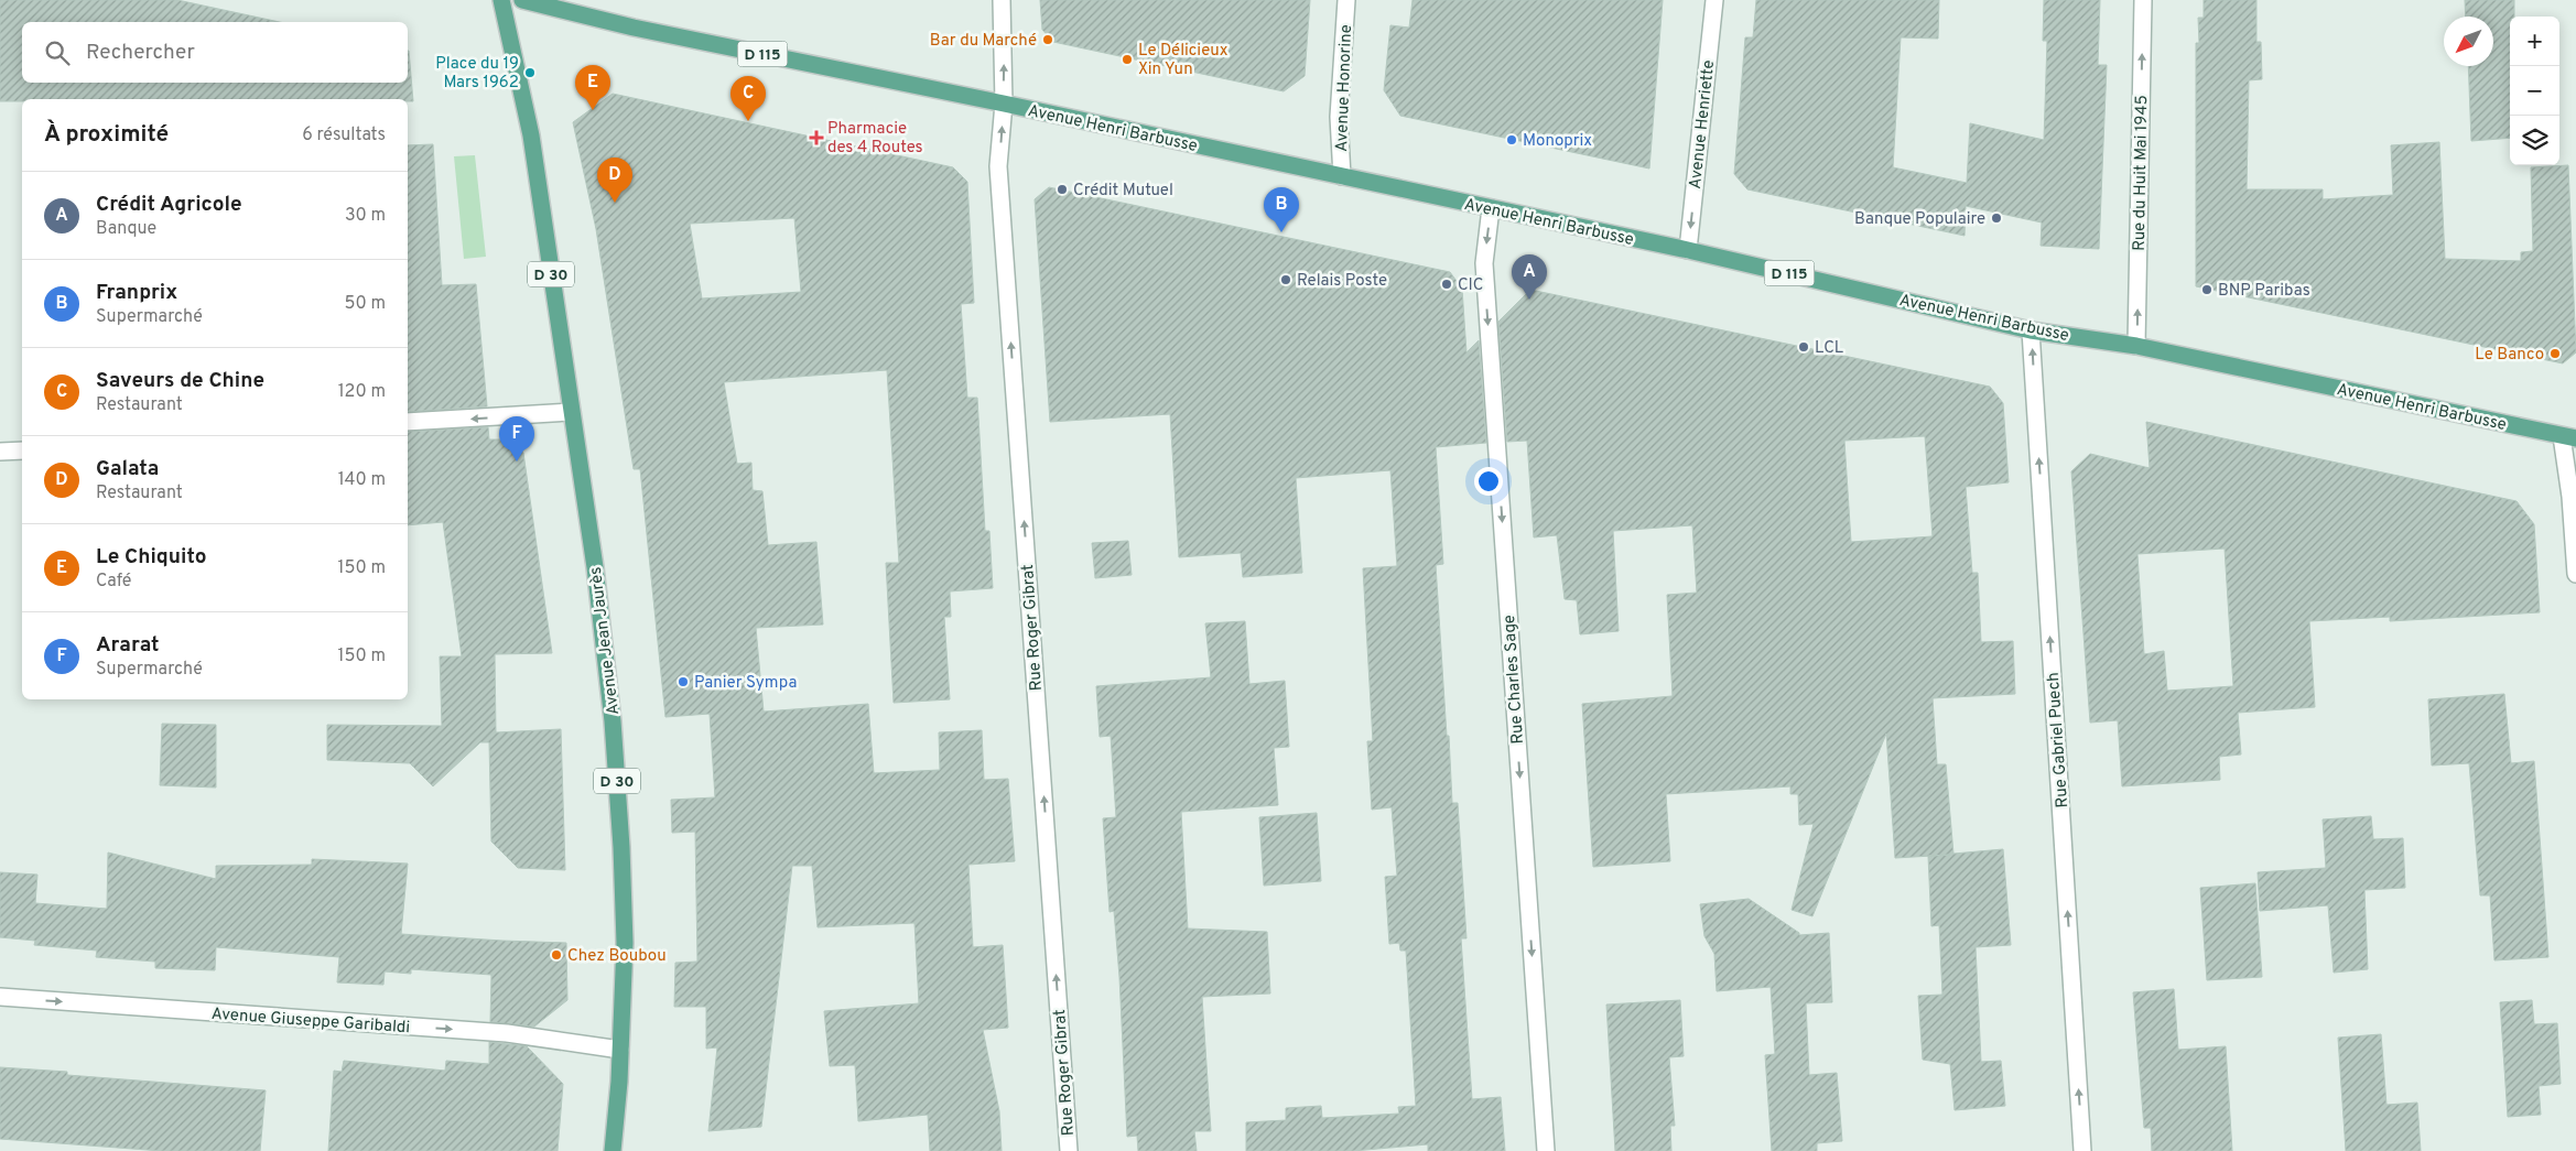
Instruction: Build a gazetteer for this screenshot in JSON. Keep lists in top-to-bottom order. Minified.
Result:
{"streets":{"main road":["D 115","Avenue Henri Barbusse","D 30","Avenue Jean Jaurès"],"street":["Avenue Honorine","Avenue Henriette","Rue du Huit Mai 1945","Rue Roger Gibrat","Rue Charles Sage","Rue Gabriel Puech","Avenue Giuseppe Garibaldi"]},"crossings":[["Avenue Honorine","Avenue Henri Barbusse"],["Avenue Henriette","Avenue Henri Barbusse"],["Avenue Henri Barbusse","Rue du Huit Mai 1945"],["Avenue Henri Barbusse","Rue Roger Gibrat"],["Avenue Henri Barbusse","Rue Charles Sage"],["Avenue Henri Barbusse","Rue Gabriel Puech"],["Avenue Jean Jaurès","Avenue Giuseppe Garibaldi"]],"one_way":["Avenue Henriette","Rue du Huit Mai 1945","Rue Roger Gibrat","Rue Charles Sage","Rue Gabriel Puech","Avenue Giuseppe Garibaldi"],"places":{"other":["Bar du Marché","Le Délicieux Xin Yun","Place du 19 Mars 1962","Monoprix","Crédit Mutuel","Banque Populaire","Relais Poste","CIC","BNP Paribas","LCL","Le Banco","Panier Sympa","Chez Boubou"],"health":["Pharmacie des 4 Routes"]},"north":"bottom left","page":{"map_buttons":["+","−"],"search":"Rechercher","pins":["E","C","D","B","A","F"],"heading":["À proximité","6 résultats"],"list":[{"mark":"A","name":"Crédit Agricole","note":"Banque","value":"30 m"},{"mark":"B","name":"Franprix","note":"Supermarché","value":"50 m"},{"mark":"C","name":"Saveurs de Chine","note":"Restaurant","value":"120 m"},{"mark":"D","name":"Galata","note":"Restaurant","value":"140 m"},{"mark":"E","name":"Le Chiquito","note":"Café","value":"150 m"},{"mark":"F","name":"Ararat","note":"Supermarché","value":"150 m"}]}}
